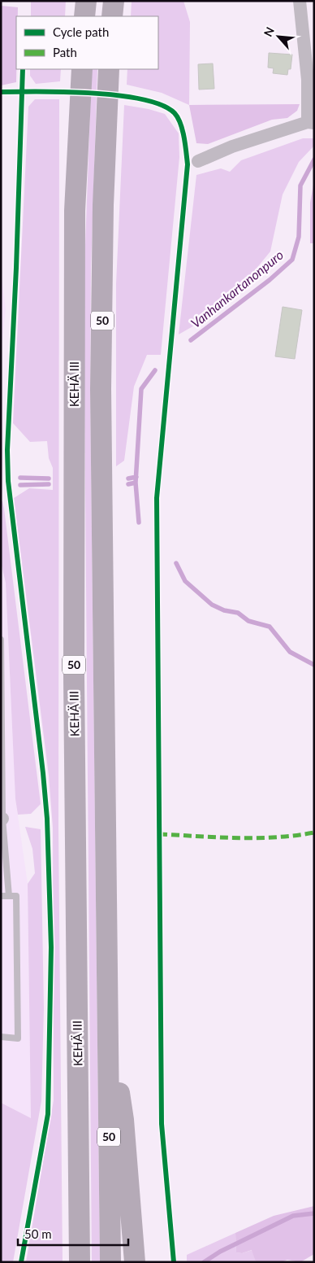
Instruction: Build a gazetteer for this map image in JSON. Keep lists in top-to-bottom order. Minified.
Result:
{"streets":{"highway":["50","KEHÄ III"]},"water":["Vanhankartanonpuro"],"legend":["Cycle path","Path"],"scale_bar":"50 m","north":"top left"}
